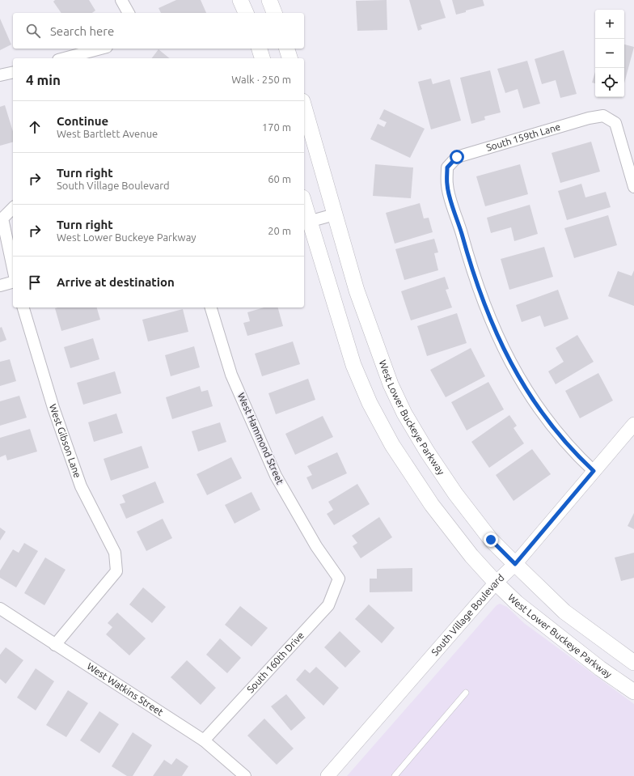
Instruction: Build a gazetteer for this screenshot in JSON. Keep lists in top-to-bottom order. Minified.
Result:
{"streets":{"main road":["West Lower Buckeye Parkway"],"street":["South 159th Lane","West Hammond Street","West Gibson Lane","South Village Boulevard","South 160th Drive","West Watkins Street"]},"crossings":[["South 159th Lane","South Village Boulevard"],["West Lower Buckeye Parkway","South Village Boulevard"],["West Hammond Street","South 160th Drive"],["West Gibson Lane","West Watkins Street"],["South 160th Drive","West Watkins Street"]],"page":{"map_buttons":["+","−"],"search":"Search here","heading":["4 min","Walk · 250 m"],"list":[["Continue","West Bartlett Avenue","170 m"],["Turn right","South Village Boulevard","60 m"],["Turn right","West Lower Buckeye Parkway","20 m"],"Arrive at destination"]}}
